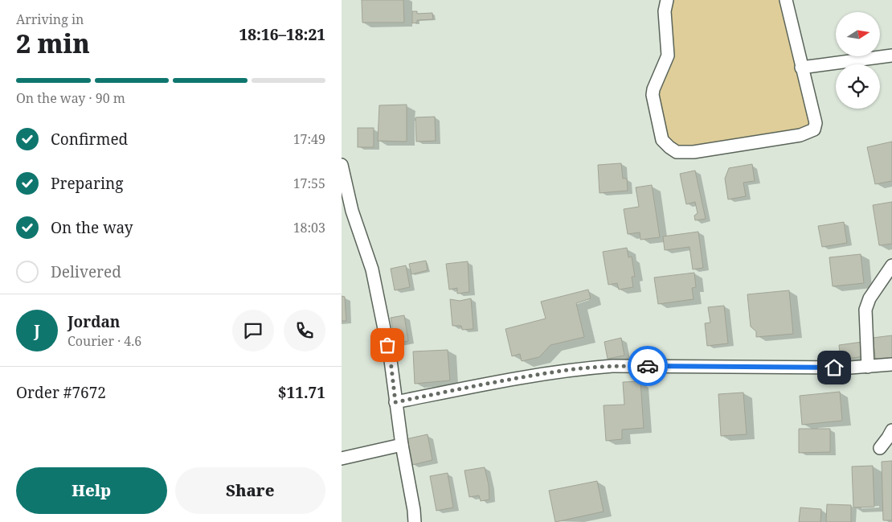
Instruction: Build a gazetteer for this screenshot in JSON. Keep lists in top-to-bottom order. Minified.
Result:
{"north":"right","page":{"heading":["2 min","Arriving in","18:16–18:21"],"panel":["Jordan","Courier · 4.6","Order #7672","$11.71"],"bar":"On the way · 90 m","list":[["Confirmed","17:49"],["Preparing","17:55"],["On the way","18:03"],"Delivered"],"round":"J","buttons":["Help","Share"]}}
